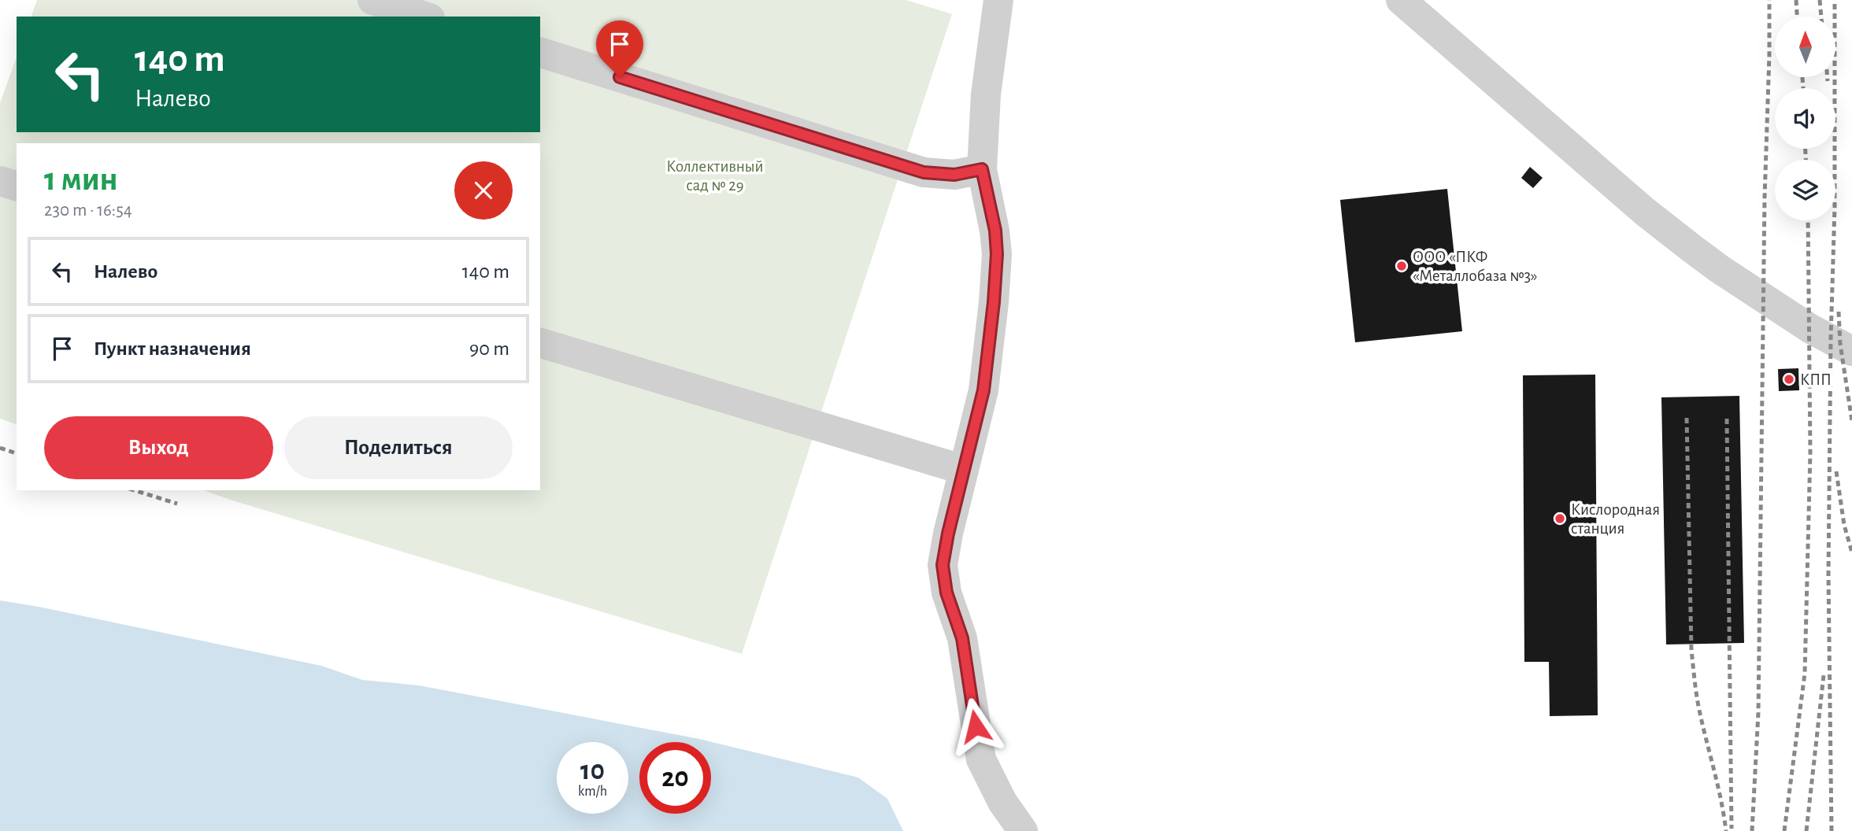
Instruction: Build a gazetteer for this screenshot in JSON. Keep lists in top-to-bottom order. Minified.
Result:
{"parks":["Коллективный сад № 29"],"places":["ООО «ПКФ «Металлобаза №3»","КПП","Кислородная станция"],"north":"top","page":{"turn":["140 m","Налево"],"heading":["1 мин","230 m · 16:54"],"list":[{"name":"Налево","value":"140 m"},{"name":"Пункт назначения","value":"90 m"}],"buttons":["Выход","Поделиться"],"speed":"10 km/h","limit":"20"}}
